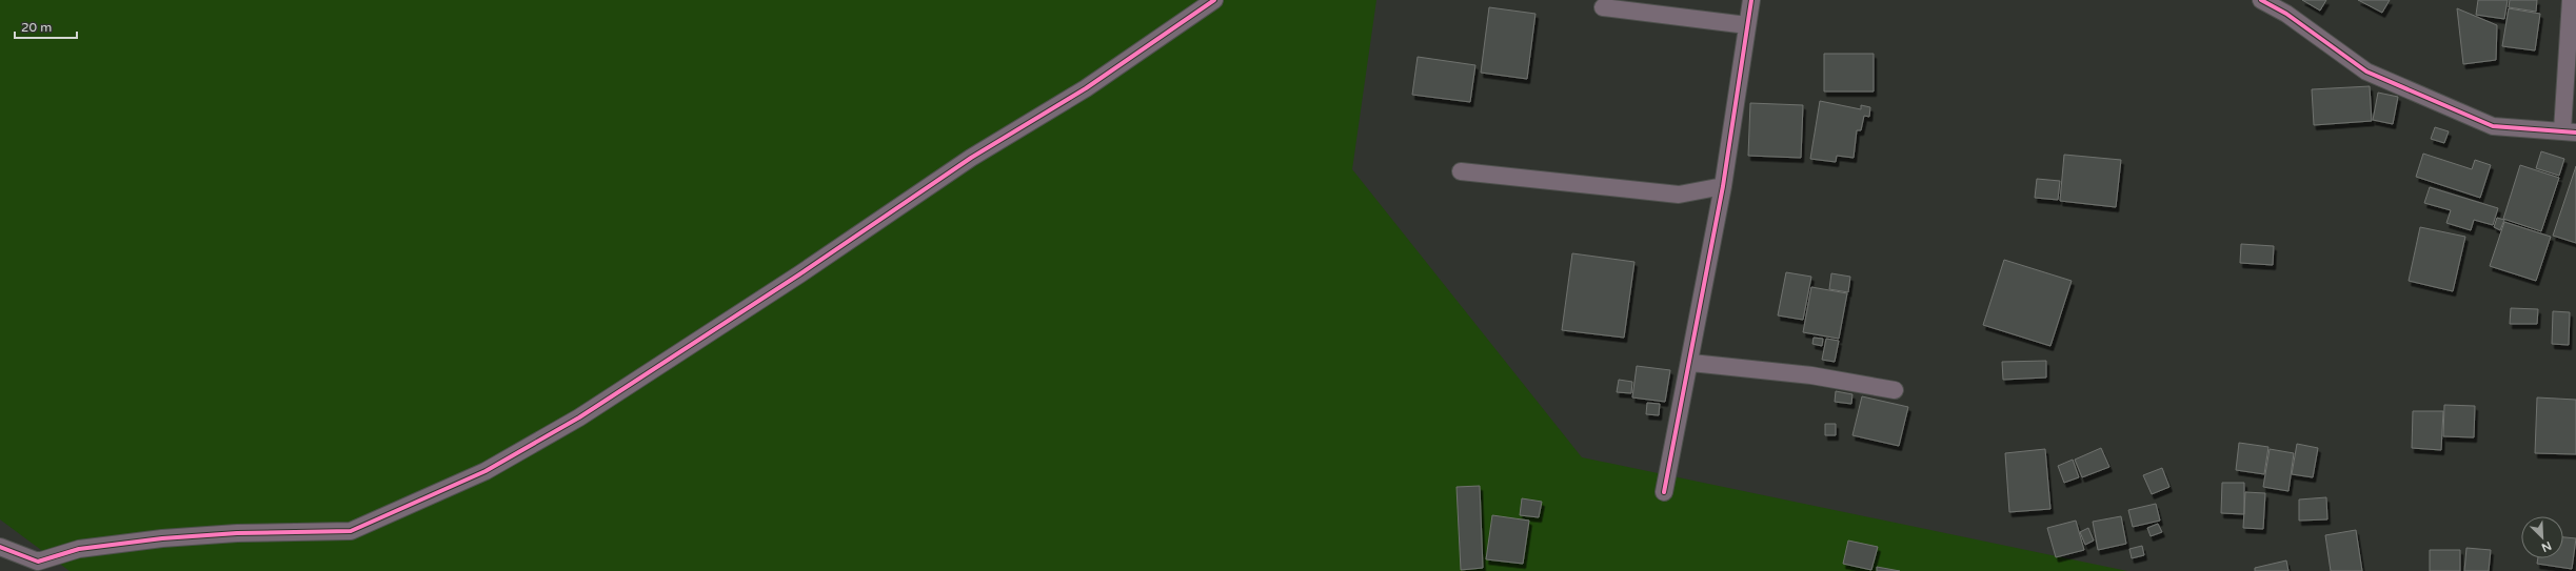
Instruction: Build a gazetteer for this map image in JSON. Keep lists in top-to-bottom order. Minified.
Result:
{"scale_bar":"20 m","north":"bottom right"}
